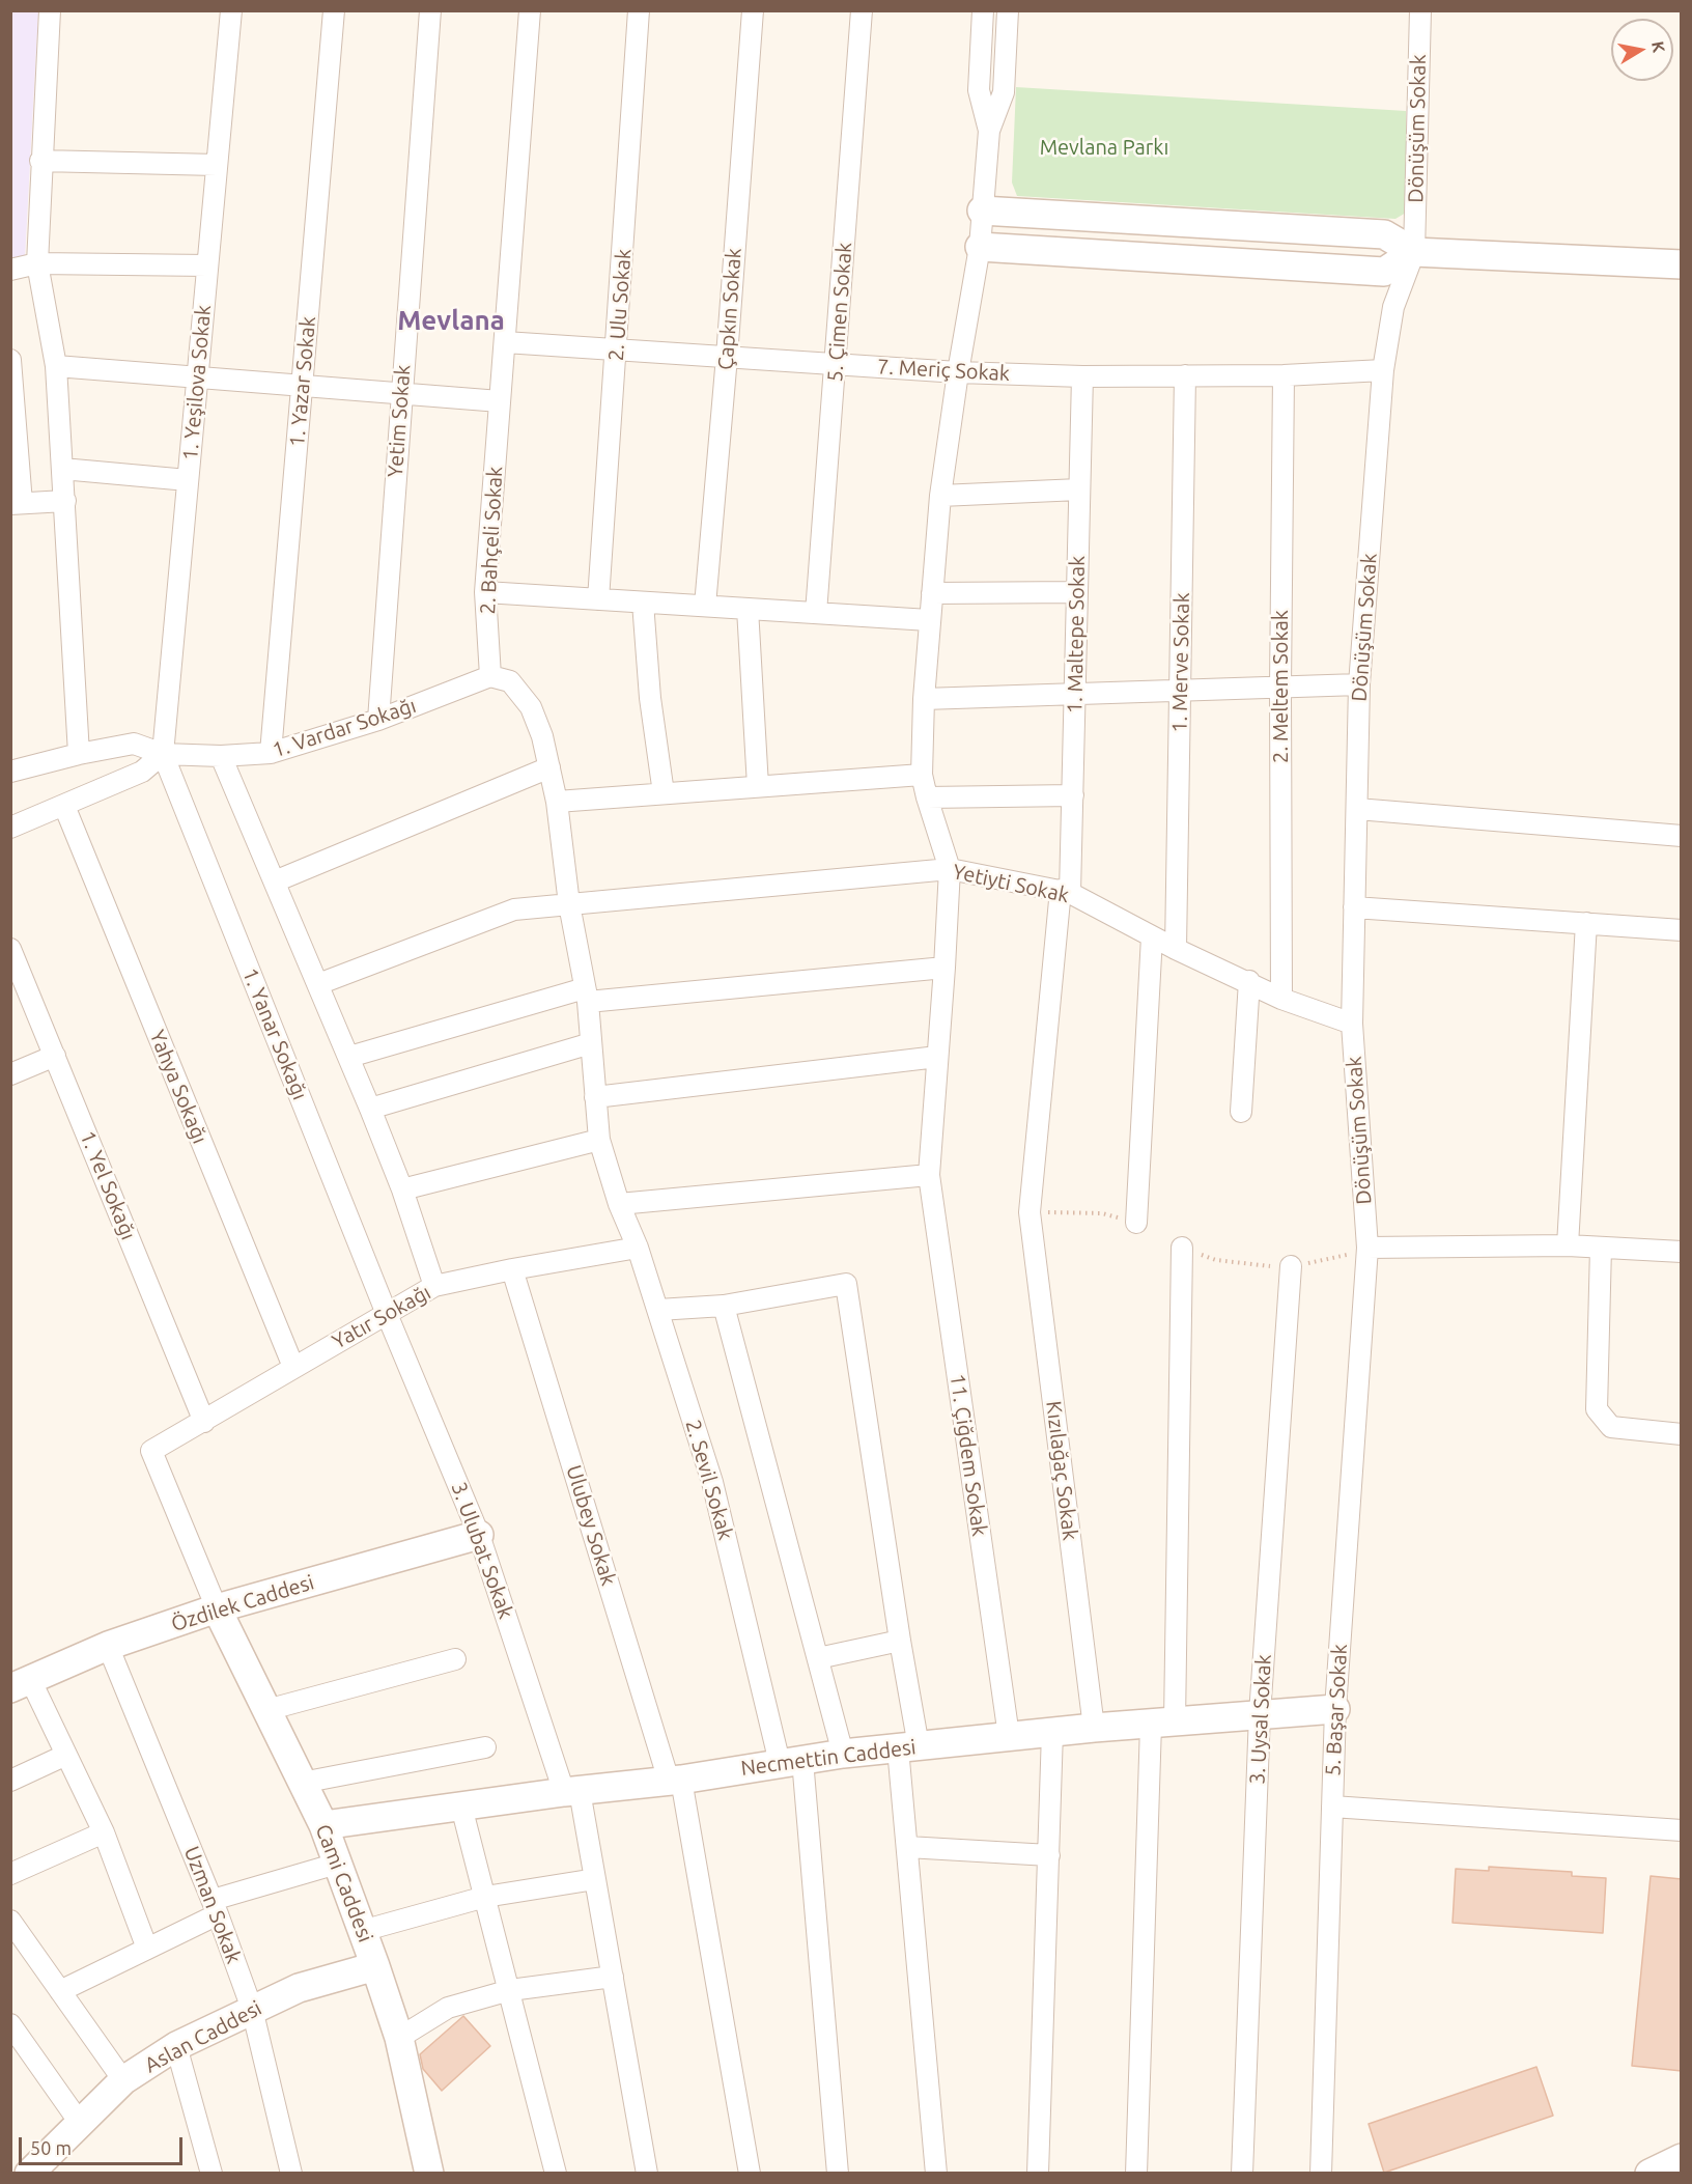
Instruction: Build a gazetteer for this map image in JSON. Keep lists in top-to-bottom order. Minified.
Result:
{"streets":{"main road":["Özdilek Caddesi","Necmettin Caddesi","Cami Caddesi","Aslan Caddesi"],"street":["Dönüşüm Sokak","2. Ulu Sokak","Çapkın Sokak","5. Çimen Sokak","7. Meriç Sokak","1. Yazar Sokak","1. Yeşilova Sokak","Yetim Sokak","2. Bahçeli Sokak","1. Maltepe Sokak","1. Merve Sokak","2. Meltem Sokak","1. Vardar Sokağı","Yetiyti Sokak","1. Yanar Sokağı","Yahya Sokağı","1. Yel Sokağı","Yatır Sokağı","11. Çiğdem Sokak","Kızılağaç Sokak","2. Sevil Sokak","Ulubey Sokak","3. Ulubat Sokak","5. Başar Sokak","3. Uysal Sokak","Uzman Sokak"]},"crossings":[["Dönüşüm Sokak","7. Meriç Sokak"],["Dönüşüm Sokak","Yetiyti Sokak"],["Dönüşüm Sokak","5. Başar Sokak"],["2. Ulu Sokak","7. Meriç Sokak"],["Çapkın Sokak","7. Meriç Sokak"],["5. Çimen Sokak","7. Meriç Sokak"],["7. Meriç Sokak","2. Bahçeli Sokak"],["7. Meriç Sokak","1. Maltepe Sokak"],["7. Meriç Sokak","1. Merve Sokak"],["7. Meriç Sokak","2. Meltem Sokak"],["1. Yazar Sokak","1. Vardar Sokağı"],["1. Yeşilova Sokak","1. Vardar Sokağı"],["1. Yeşilova Sokak","1. Yanar Sokağı"],["Yetim Sokak","1. Vardar Sokağı"],["2. Bahçeli Sokak","1. Vardar Sokağı"],["1. Maltepe Sokak","Yetiyti Sokak"],["1. Maltepe Sokak","Kızılağaç Sokak"],["1. Merve Sokak","Yetiyti Sokak"],["2. Meltem Sokak","Yetiyti Sokak"],["1. Vardar Sokağı","1. Yanar Sokağı"],["Yetiyti Sokak","11. Çiğdem Sokak"],["Yetiyti Sokak","Kızılağaç Sokak"],["1. Yanar Sokağı","Yatır Sokağı"],["1. Yanar Sokağı","3. Ulubat Sokak"],["Yahya Sokağı","Yatır Sokağı"],["1. Yel Sokağı","Yatır Sokağı"],["Yatır Sokağı","2. Sevil Sokak"],["Yatır Sokağı","Ulubey Sokak"],["Yatır Sokağı","3. Ulubat Sokak"],["Yatır Sokağı","Özdilek Caddesi"],["Yatır Sokağı","Cami Caddesi"],["11. Çiğdem Sokak","Necmettin Caddesi"],["Kızılağaç Sokak","Necmettin Caddesi"],["2. Sevil Sokak","Necmettin Caddesi"],["Ulubey Sokak","Necmettin Caddesi"],["3. Ulubat Sokak","Özdilek Caddesi"],["3. Ulubat Sokak","Necmettin Caddesi"],["Özdilek Caddesi","Cami Caddesi"],["Özdilek Caddesi","Uzman Sokak"],["5. Başar Sokak","Necmettin Caddesi"],["3. Uysal Sokak","Necmettin Caddesi"],["Necmettin Caddesi","Cami Caddesi"],["Cami Caddesi","Aslan Caddesi"],["Uzman Sokak","Aslan Caddesi"]],"districts":["Mevlana"],"parks":["Mevlana Parkı"],"scale_bar":"50 m","north":"right"}
